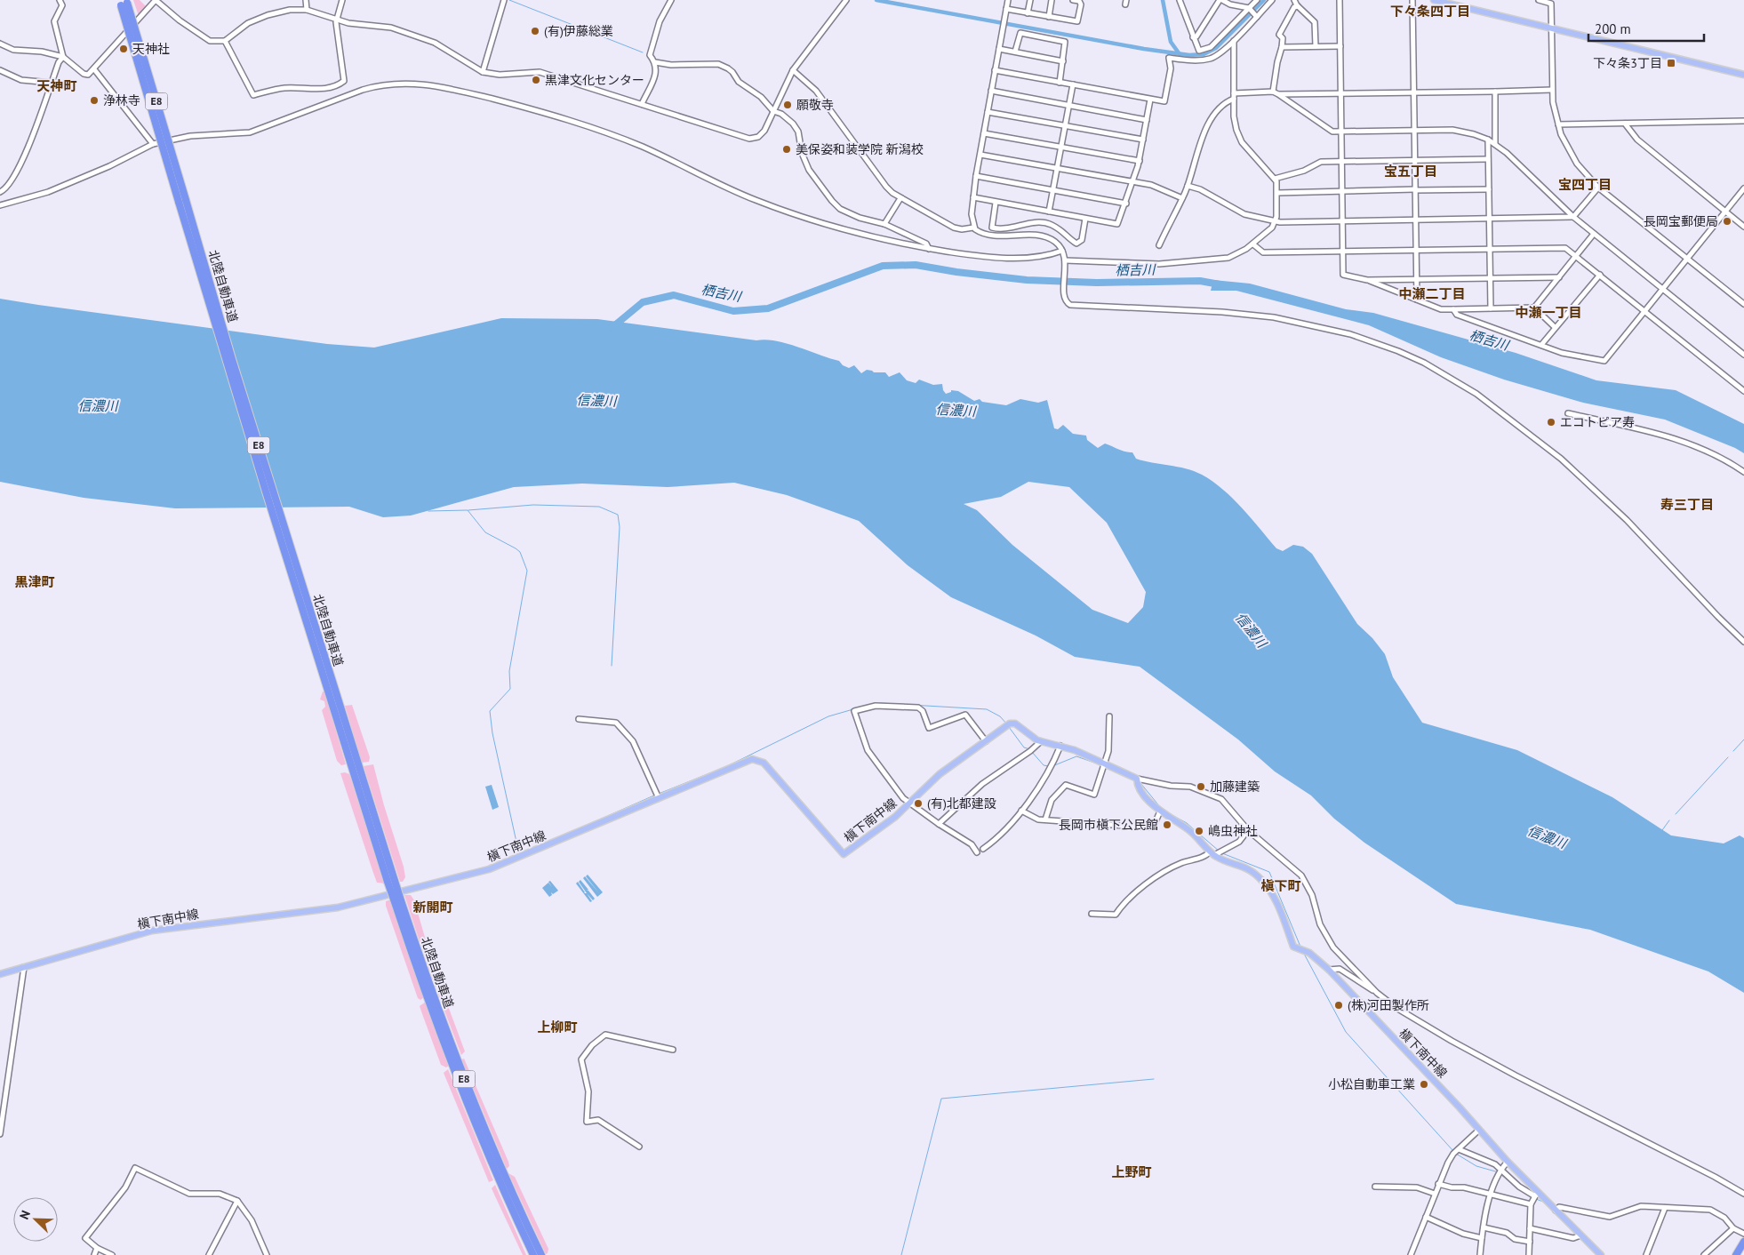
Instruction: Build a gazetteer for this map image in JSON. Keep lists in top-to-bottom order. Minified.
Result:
{"streets":{"highway":["E8","北陸自動車道"],"main road":["槇下南中線"]},"districts":["下々条四丁目","天神町","宝五丁目","宝四丁目","中瀬二丁目","中瀬一丁目","寿三丁目","黒津町","槇下町","新開町","上柳町","上野町"],"water":["栖吉川","信濃川"],"places":{"other":["(有)伊藤総業","天神社","黒津文化センター","浄林寺","願敬寺","美保姿和装学院 新潟校","長岡宝郵便局","エコトピア寿","加藤建築","(有)北都建設","長岡市槇下公民館","嶋虫神社","(株)河田製作所","小松自動車工業"],"transit":["下々条3丁目"]},"scale_bar":"200 m","north":"top left"}
